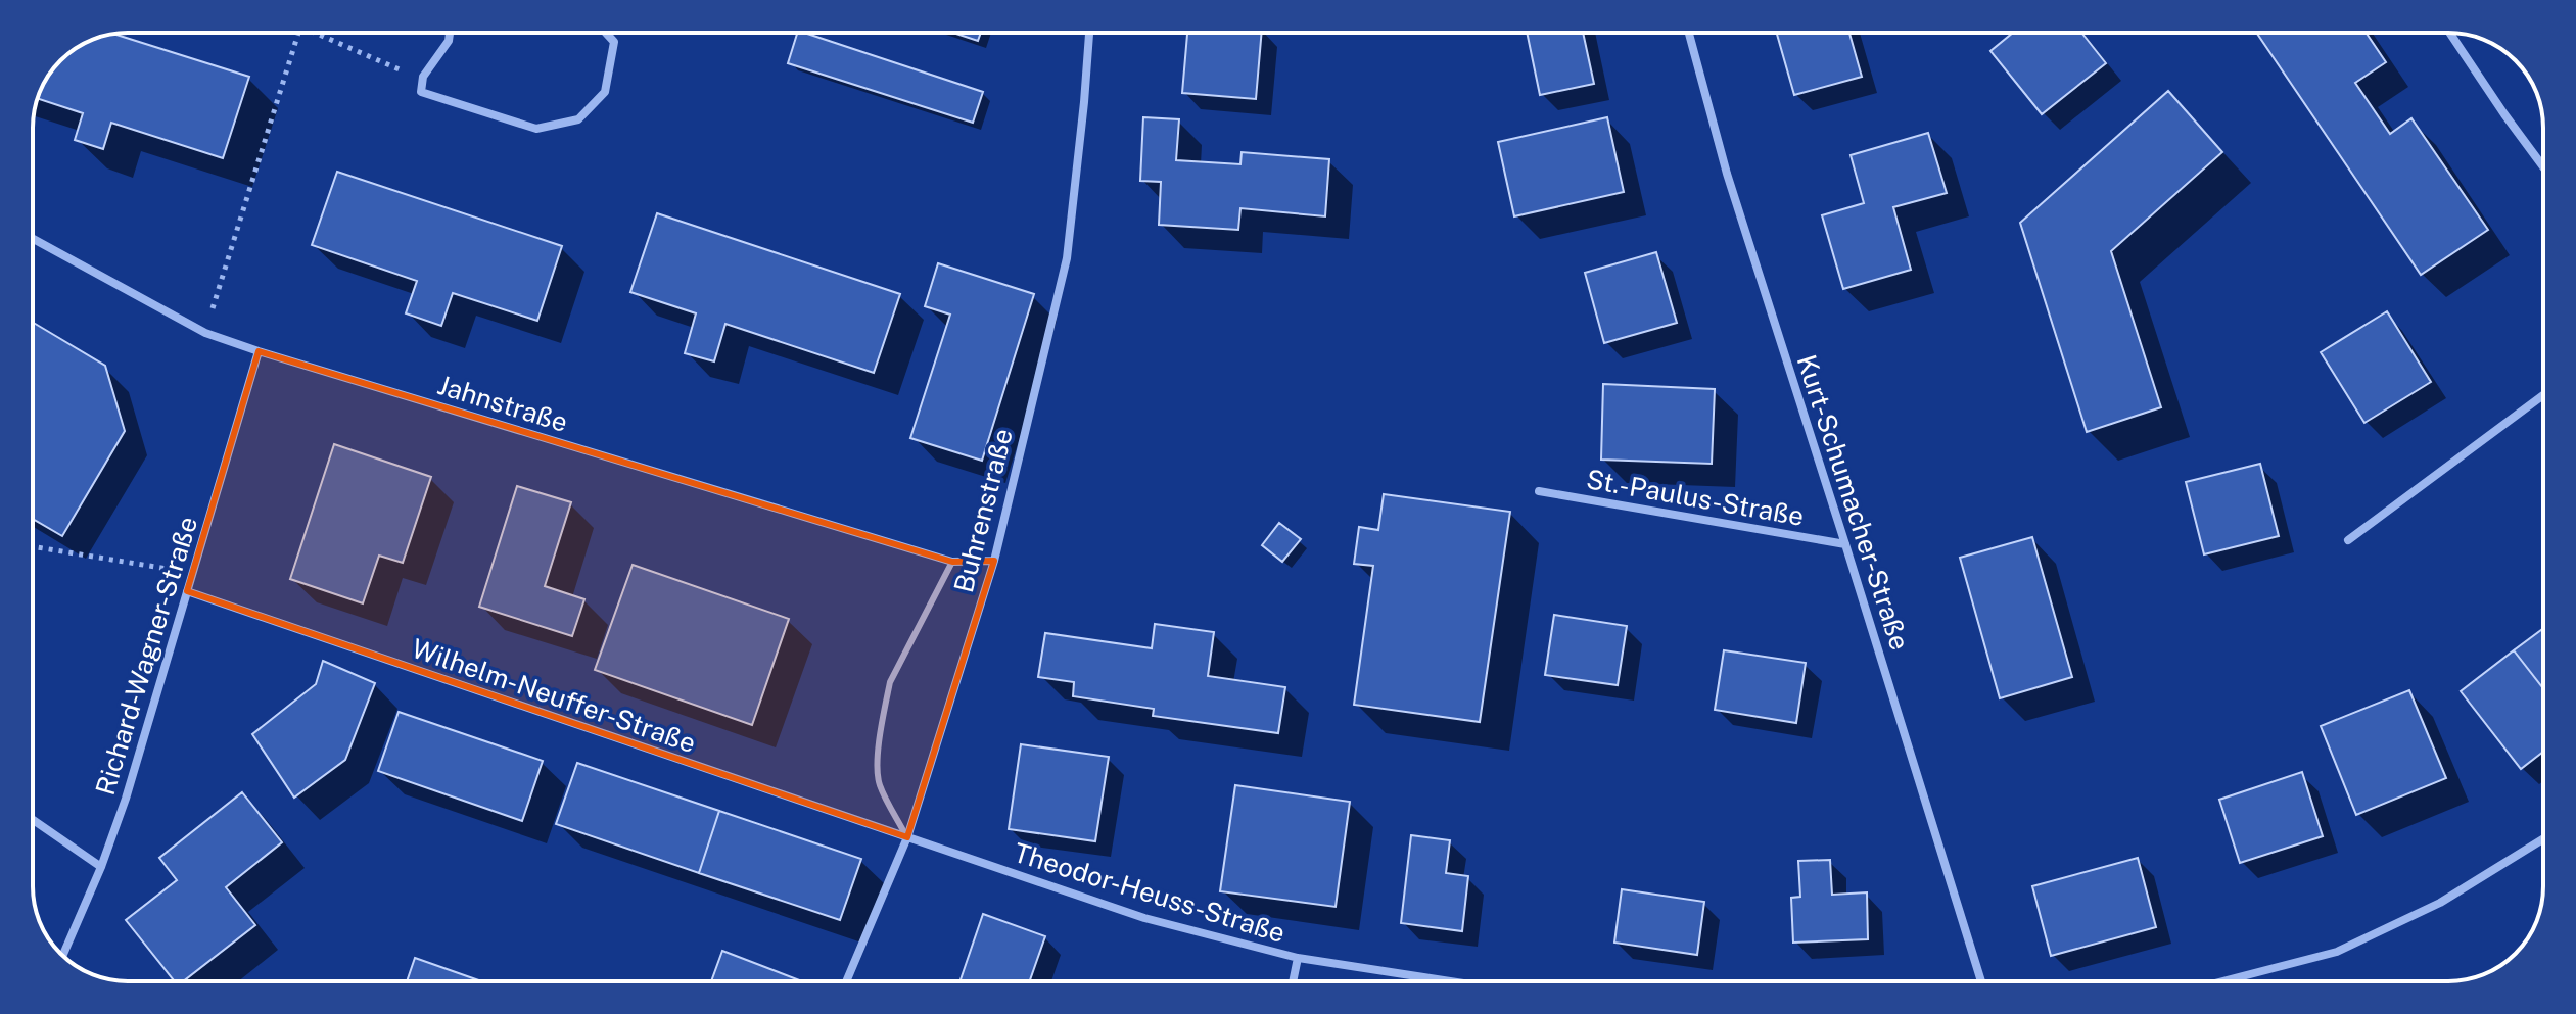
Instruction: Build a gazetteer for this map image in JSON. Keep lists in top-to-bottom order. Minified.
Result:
{"streets":{"street":["Jahnstraße","St.-Paulus-Straße","Kurt-Schumacher-Straße","Buhrenstraße","Richard-Wagner-Straße","Wilhelm-Neuffer-Straße","Theodor-Heuss-Straße"]},"crossings":[["Jahnstraße","Buhrenstraße"],["Jahnstraße","Richard-Wagner-Straße"],["St.-Paulus-Straße","Kurt-Schumacher-Straße"],["Buhrenstraße","Wilhelm-Neuffer-Straße"],["Buhrenstraße","Theodor-Heuss-Straße"],["Richard-Wagner-Straße","Wilhelm-Neuffer-Straße"],["Wilhelm-Neuffer-Straße","Theodor-Heuss-Straße"]]}
